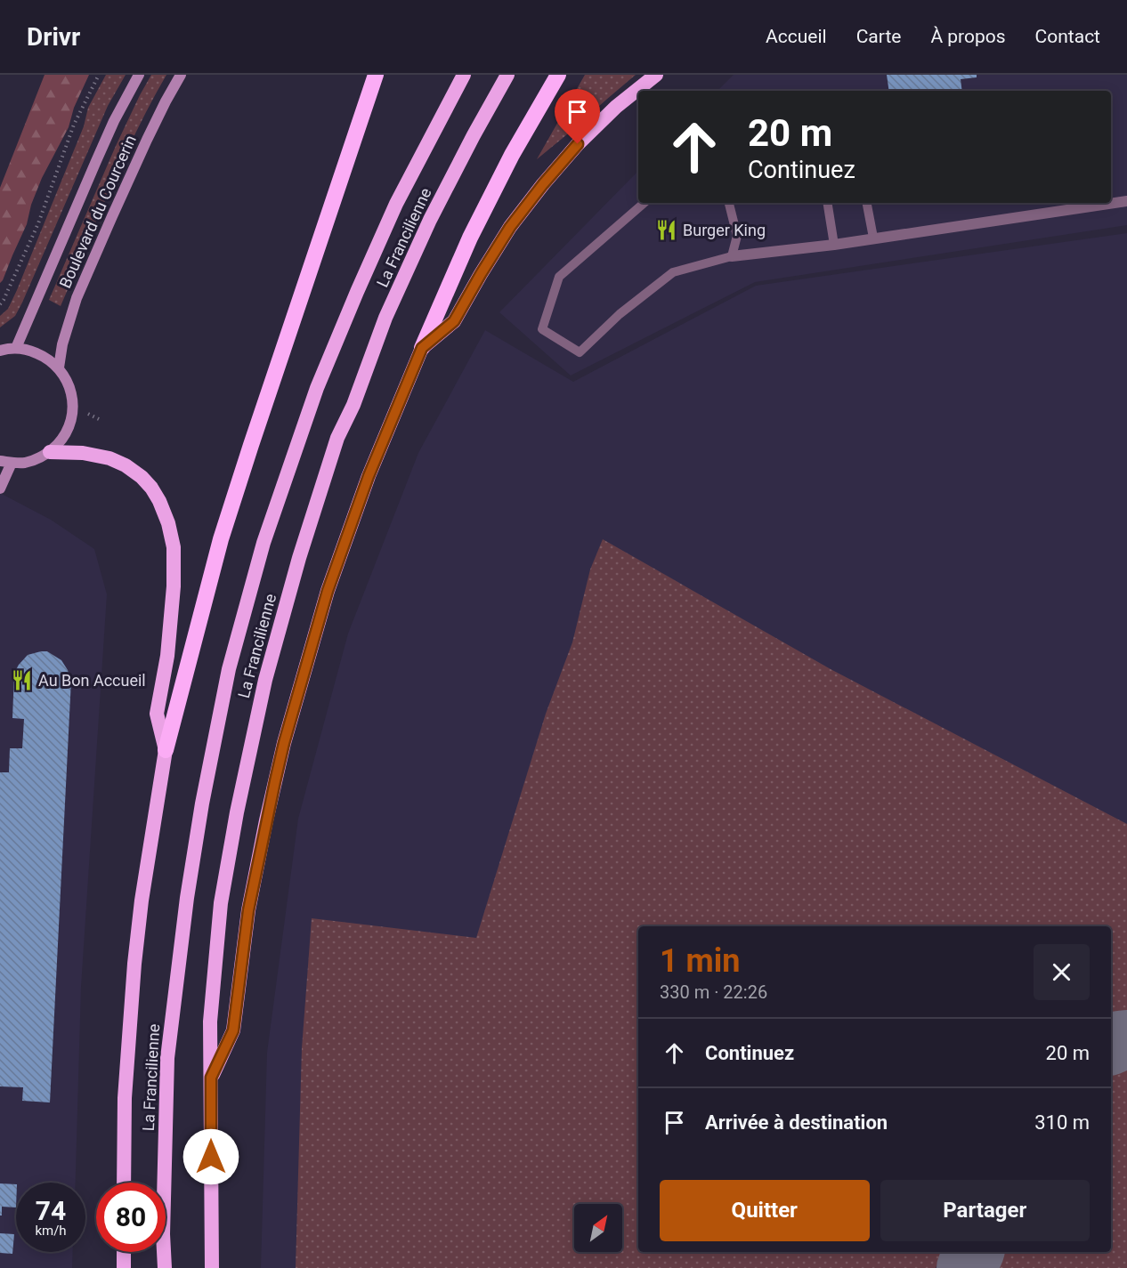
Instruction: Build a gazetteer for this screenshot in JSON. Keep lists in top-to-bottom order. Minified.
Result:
{"streets":{"highway":["La Francilienne"],"main road":["Boulevard du Courcerin"]},"places":{"restaurant":["Burger King","Au Bon Accueil"]},"north":"top right","page":{"header":"Drivr","nav":["Accueil","Carte","À propos","Contact"],"turn":["20 m","Continuez"],"heading":["1 min","330 m · 22:26"],"list":[{"name":"Continuez","value":"20 m"},{"name":"Arrivée à destination","value":"310 m"}],"buttons":["Quitter","Partager"],"speed":"74 km/h","limit":"80"}}
